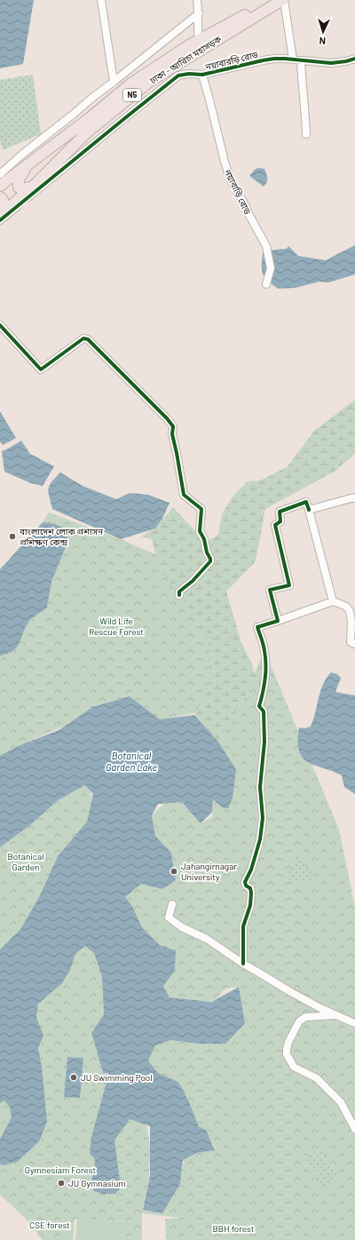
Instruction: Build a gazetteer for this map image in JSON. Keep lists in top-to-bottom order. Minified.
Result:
{"streets":{"highway":["ঢাকা - আরিচা মহাসড়ক","N5"],"street":["নয়াবারড়ি রোড","নয়াবাড়ি রোড"]},"crossings":[["নয়াবারড়ি রোড","নয়াবাড়ি রোড"]],"water":["Botanical Garden Lake"],"parks":["Wild Life Rescue Forest","Botanical Garden","Gymnesiam Forest","CSE forest","BBH forest"],"places":["বাংলাদেশ লোক প্রশাসন প্রশিক্ষণ কেন্দ্র","Jahangirnagar University","JU Swimming Pool","JU Gymnasium"],"north":"bottom"}
